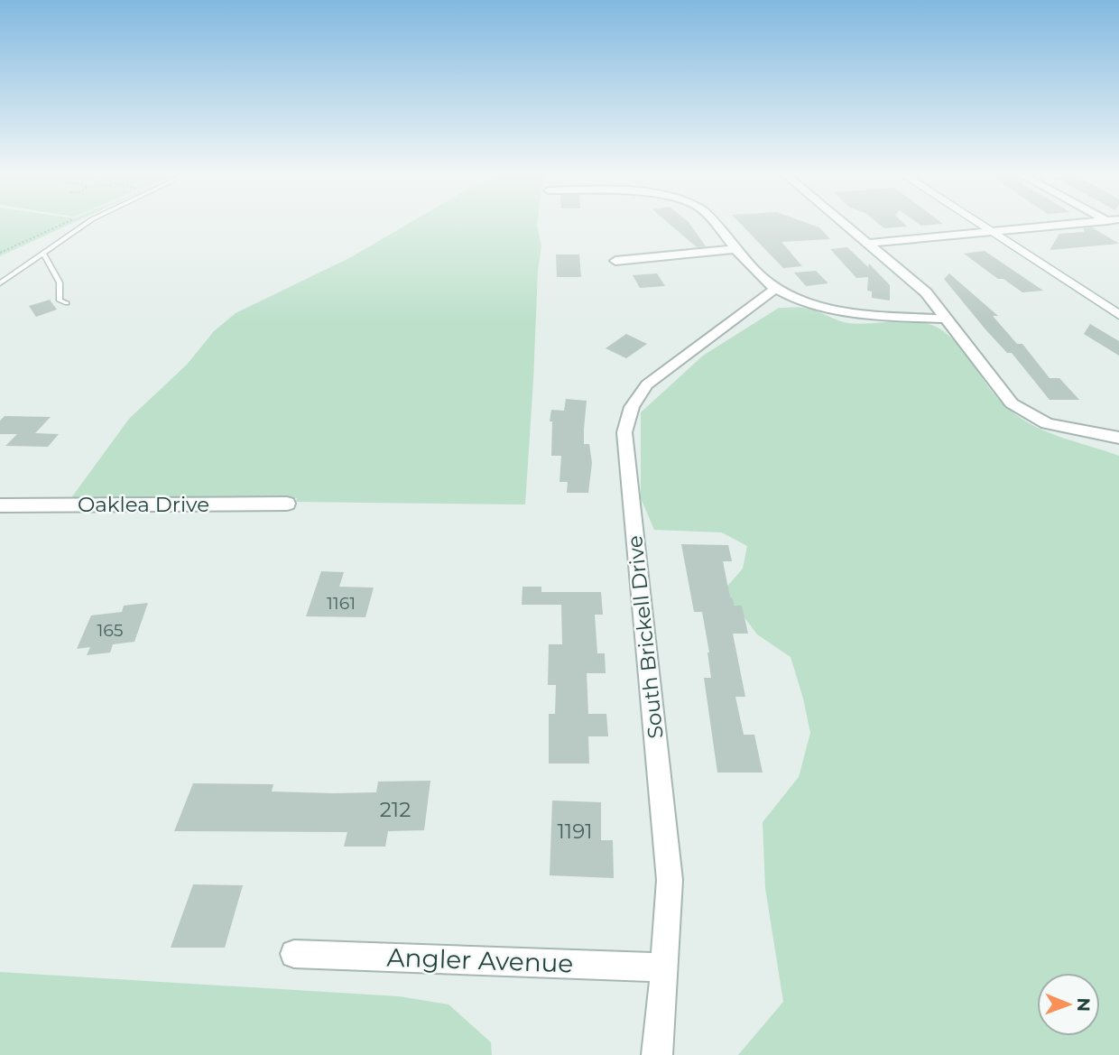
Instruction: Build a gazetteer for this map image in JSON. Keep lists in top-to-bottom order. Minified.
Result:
{"streets":{"street":["Oaklea Drive","South Brickell Drive","Angler Avenue"]},"crossings":[["South Brickell Drive","Angler Avenue"]],"house_numbers":["1161","165","212","1191"],"north":"right"}
